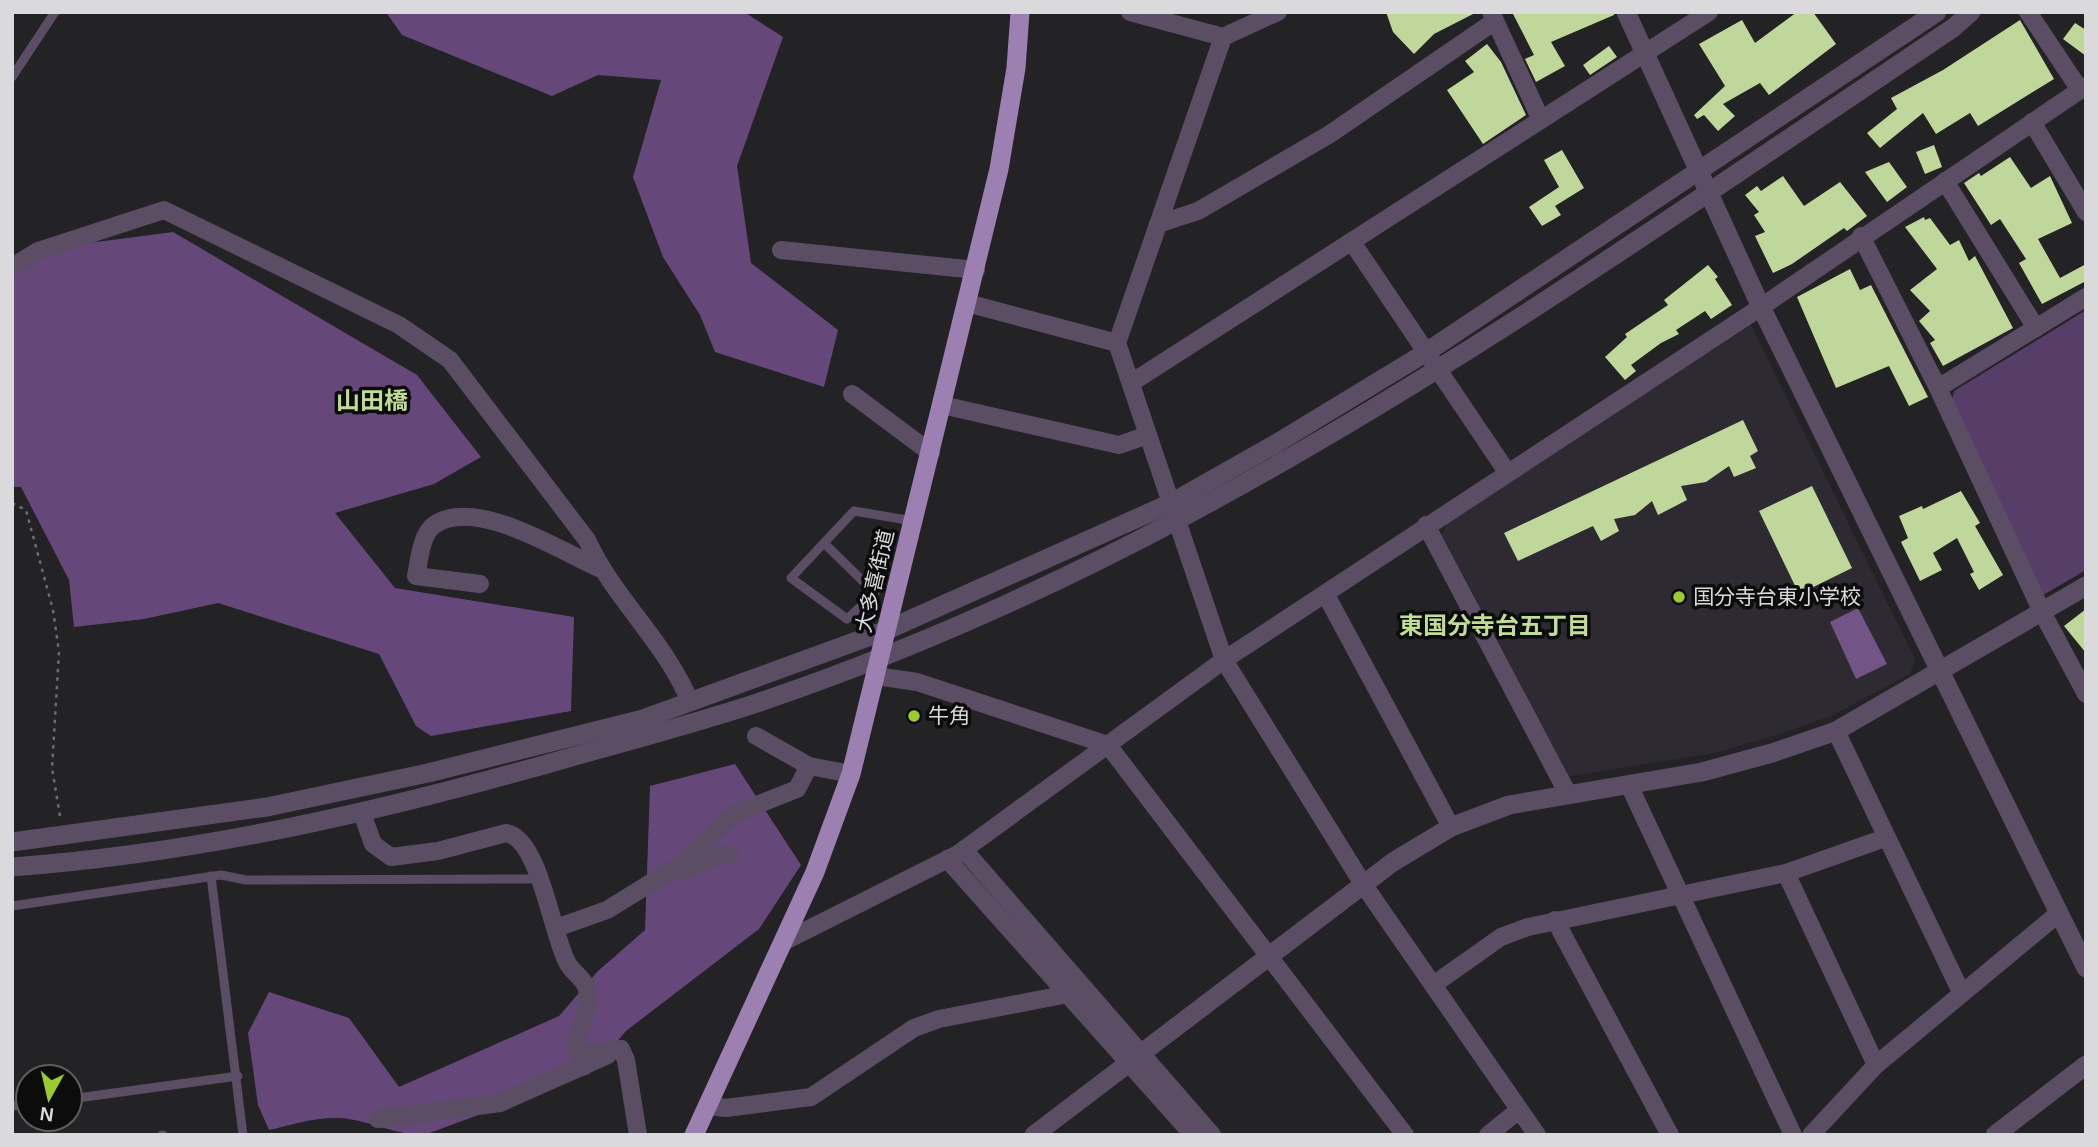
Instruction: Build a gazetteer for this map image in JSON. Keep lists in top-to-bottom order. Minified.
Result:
{"streets":{"highway":["大多喜街道"]},"districts":["山田橋","東国分寺台五丁目"],"places":["国分寺台東小学校","牛角"],"north":"bottom"}
